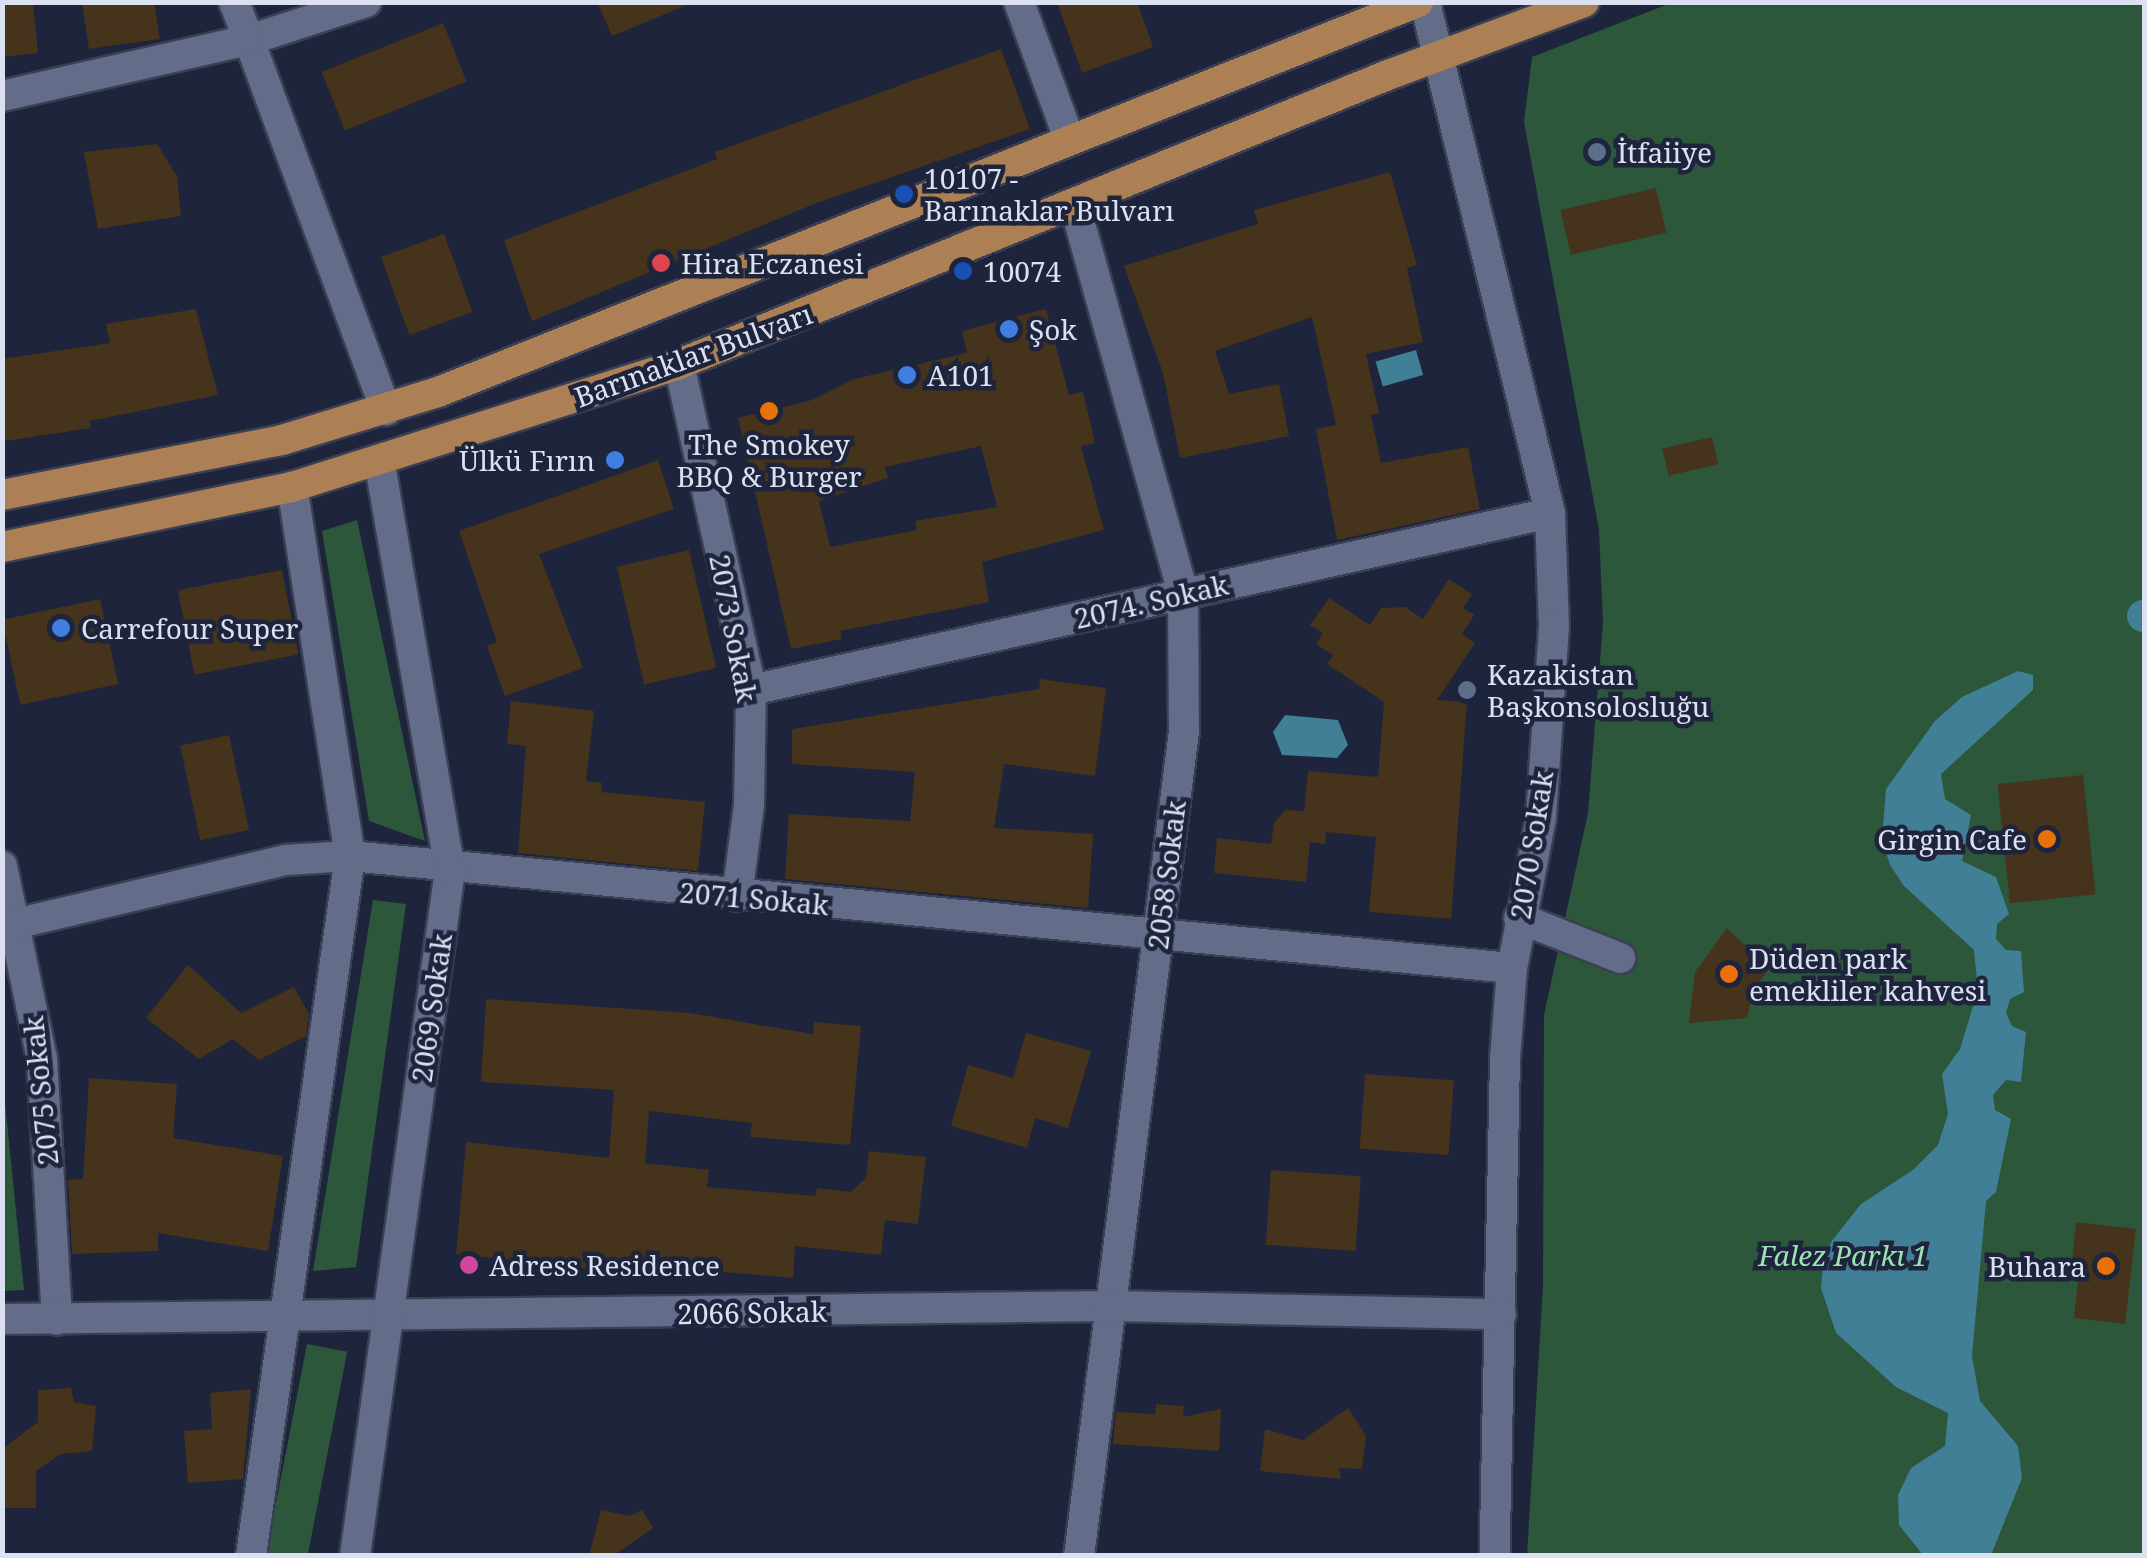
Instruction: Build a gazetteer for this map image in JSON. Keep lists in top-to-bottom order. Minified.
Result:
{"streets":{"main road":["Barınaklar Bulvarı"],"street":["2074. Sokak","2073 Sokak","2070 Sokak","2058 Sokak","2071 Sokak","2069 Sokak","2075 Sokak","2066 Sokak"]},"crossings":[["Barınaklar Bulvarı","2073 Sokak"],["Barınaklar Bulvarı","2070 Sokak"],["Barınaklar Bulvarı","2058 Sokak"],["Barınaklar Bulvarı","2069 Sokak"],["2074. Sokak","2073 Sokak"],["2074. Sokak","2070 Sokak"],["2074. Sokak","2058 Sokak"],["2073 Sokak","2071 Sokak"],["2070 Sokak","2071 Sokak"],["2070 Sokak","2066 Sokak"],["2058 Sokak","2071 Sokak"],["2058 Sokak","2066 Sokak"],["2071 Sokak","2069 Sokak"],["2071 Sokak","2075 Sokak"],["2069 Sokak","2066 Sokak"],["2075 Sokak","2066 Sokak"]],"parks":["Falez Parkı 1"],"places":["İtfaiiye","10107 - Barınaklar Bulvarı","Hira Eczanesi","10074","Şok","A101","The Smokey BBQ & Burger","Ülkü Fırın","Carrefour Super","Kazakistan Başkonsolosluğu","Girgin Cafe","Düden park emekliler kahvesi","Adress Residence","Buhara"]}
